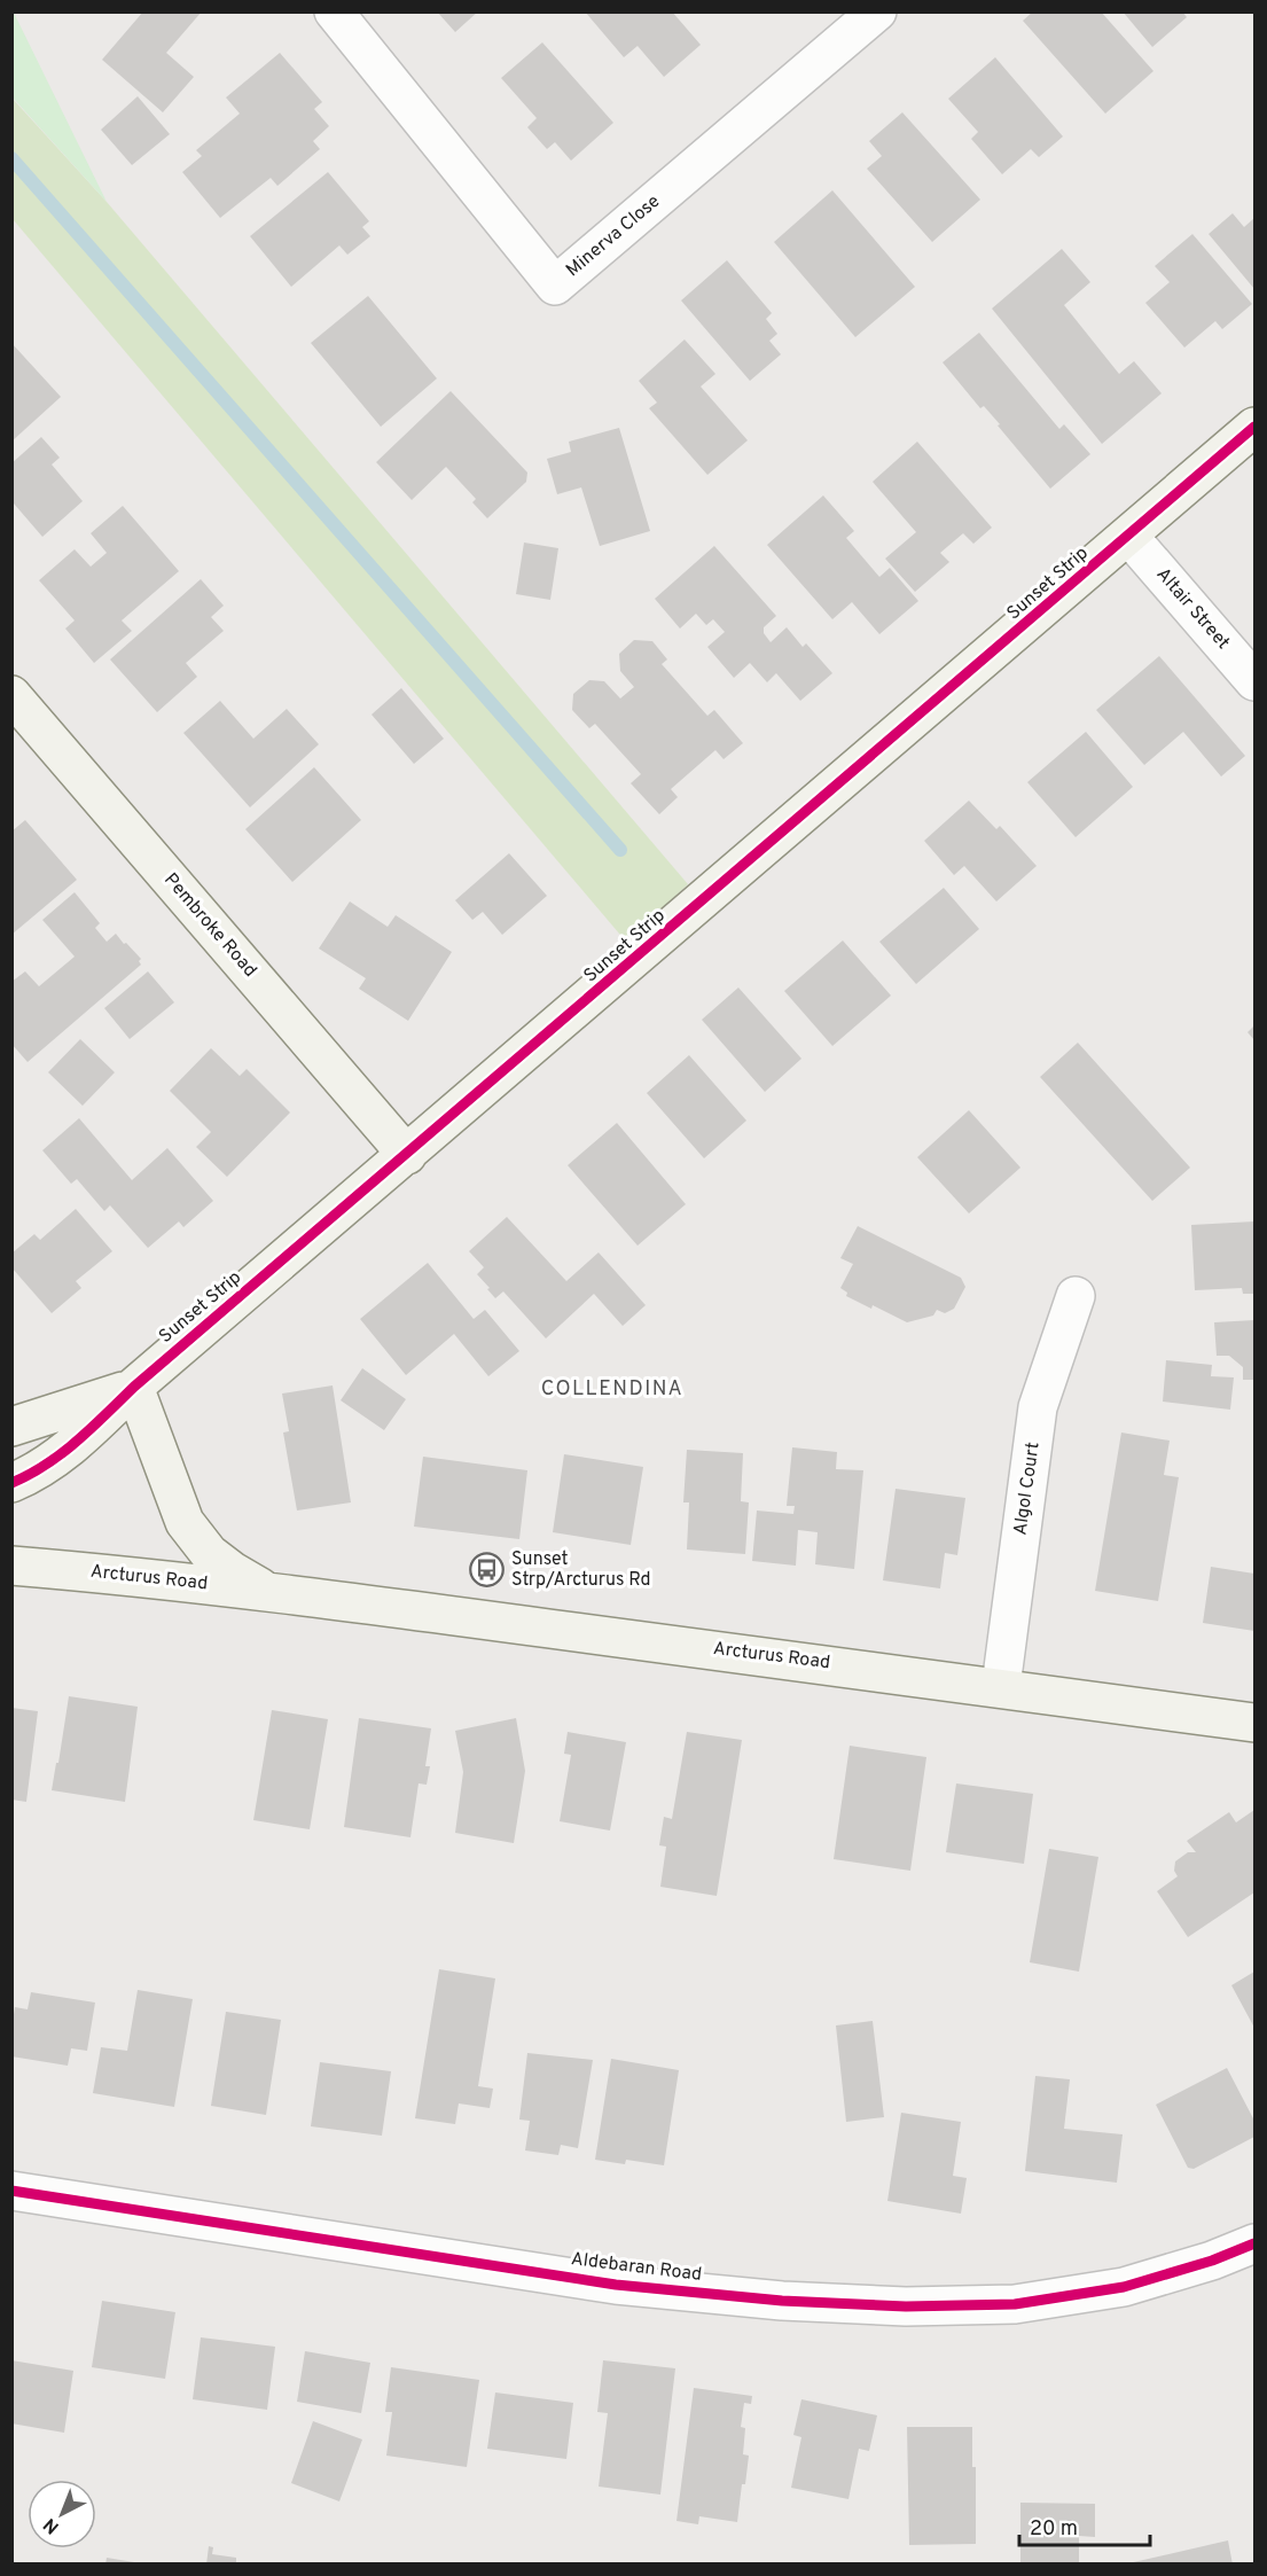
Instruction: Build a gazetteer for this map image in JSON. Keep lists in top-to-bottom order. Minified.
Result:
{"streets":{"street":["Minerva Close","Sunset Strip","Altair Street","Pembroke Road","Algol Court","Arcturus Road","Aldebaran Road"]},"crossings":[["Sunset Strip","Altair Street"],["Sunset Strip","Pembroke Road"],["Sunset Strip","Arcturus Road"],["Algol Court","Arcturus Road"]],"districts":["COLLENDINA"],"places":{"bus stop":["Sunset Strp/Arcturus Rd"]},"scale_bar":"20 m","north":"bottom left"}
